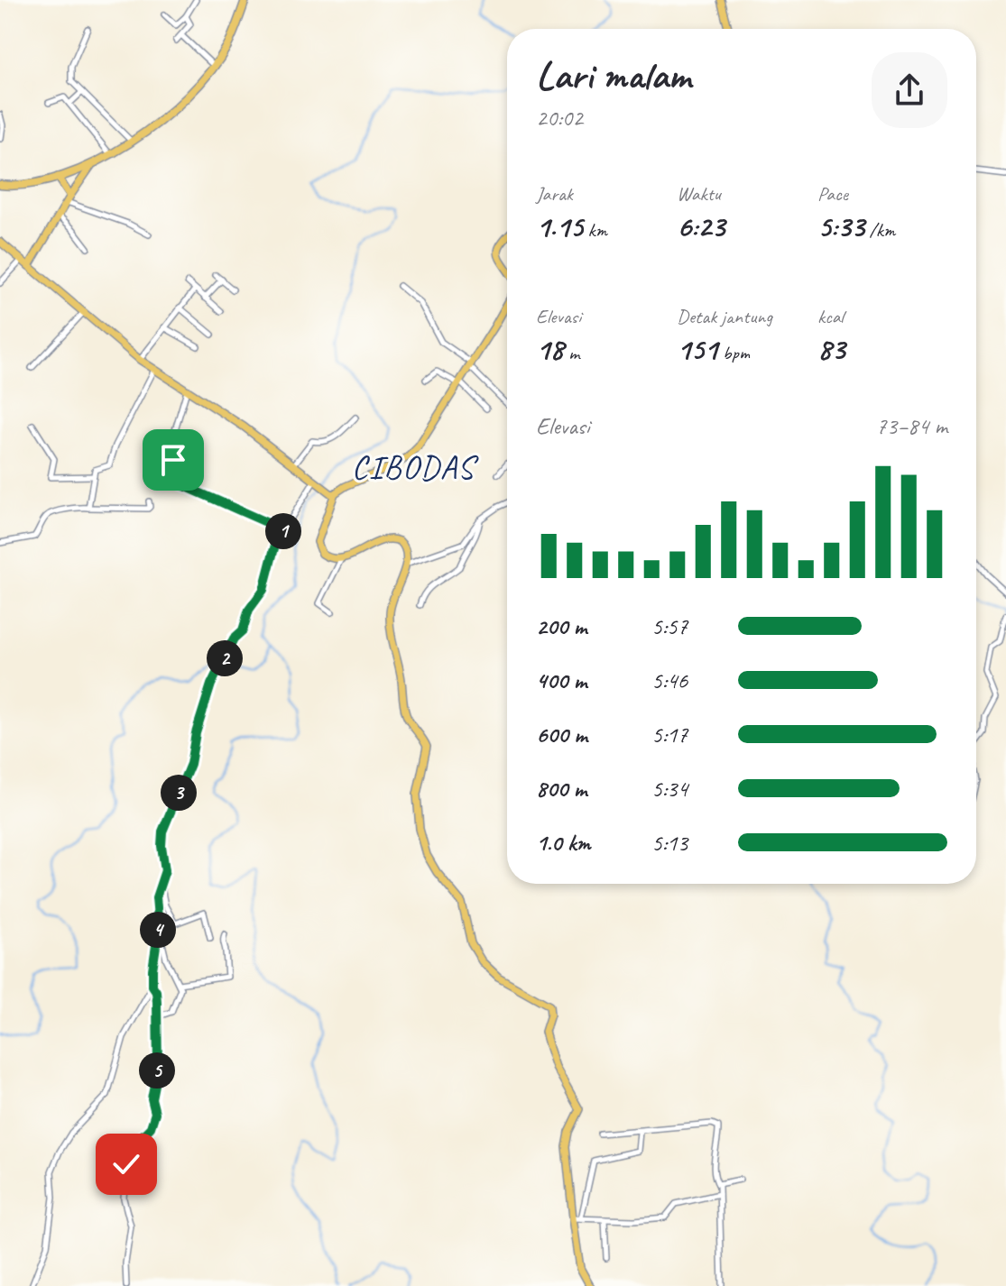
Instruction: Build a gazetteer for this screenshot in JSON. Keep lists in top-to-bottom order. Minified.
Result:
{"districts":["CIBODAS"],"page":{"heading":["Lari malam","20:02"],"stats":[["Jarak","1.15 km"],["Waktu","6:23"],["Pace","5:33 /km"],["Elevasi","18 m"],["Detak jantung","151 bpm"],["kcal","83"]],"chart":["Elevasi","73–84 m"],"pins":["1","2","3","4","5"],"list":[{"name":"200 m","note":"5:57"},{"name":"400 m","note":"5:46"},{"name":"600 m","note":"5:17"},{"name":"800 m","note":"5:34"},{"name":"1.0 km","note":"5:13"}]}}
